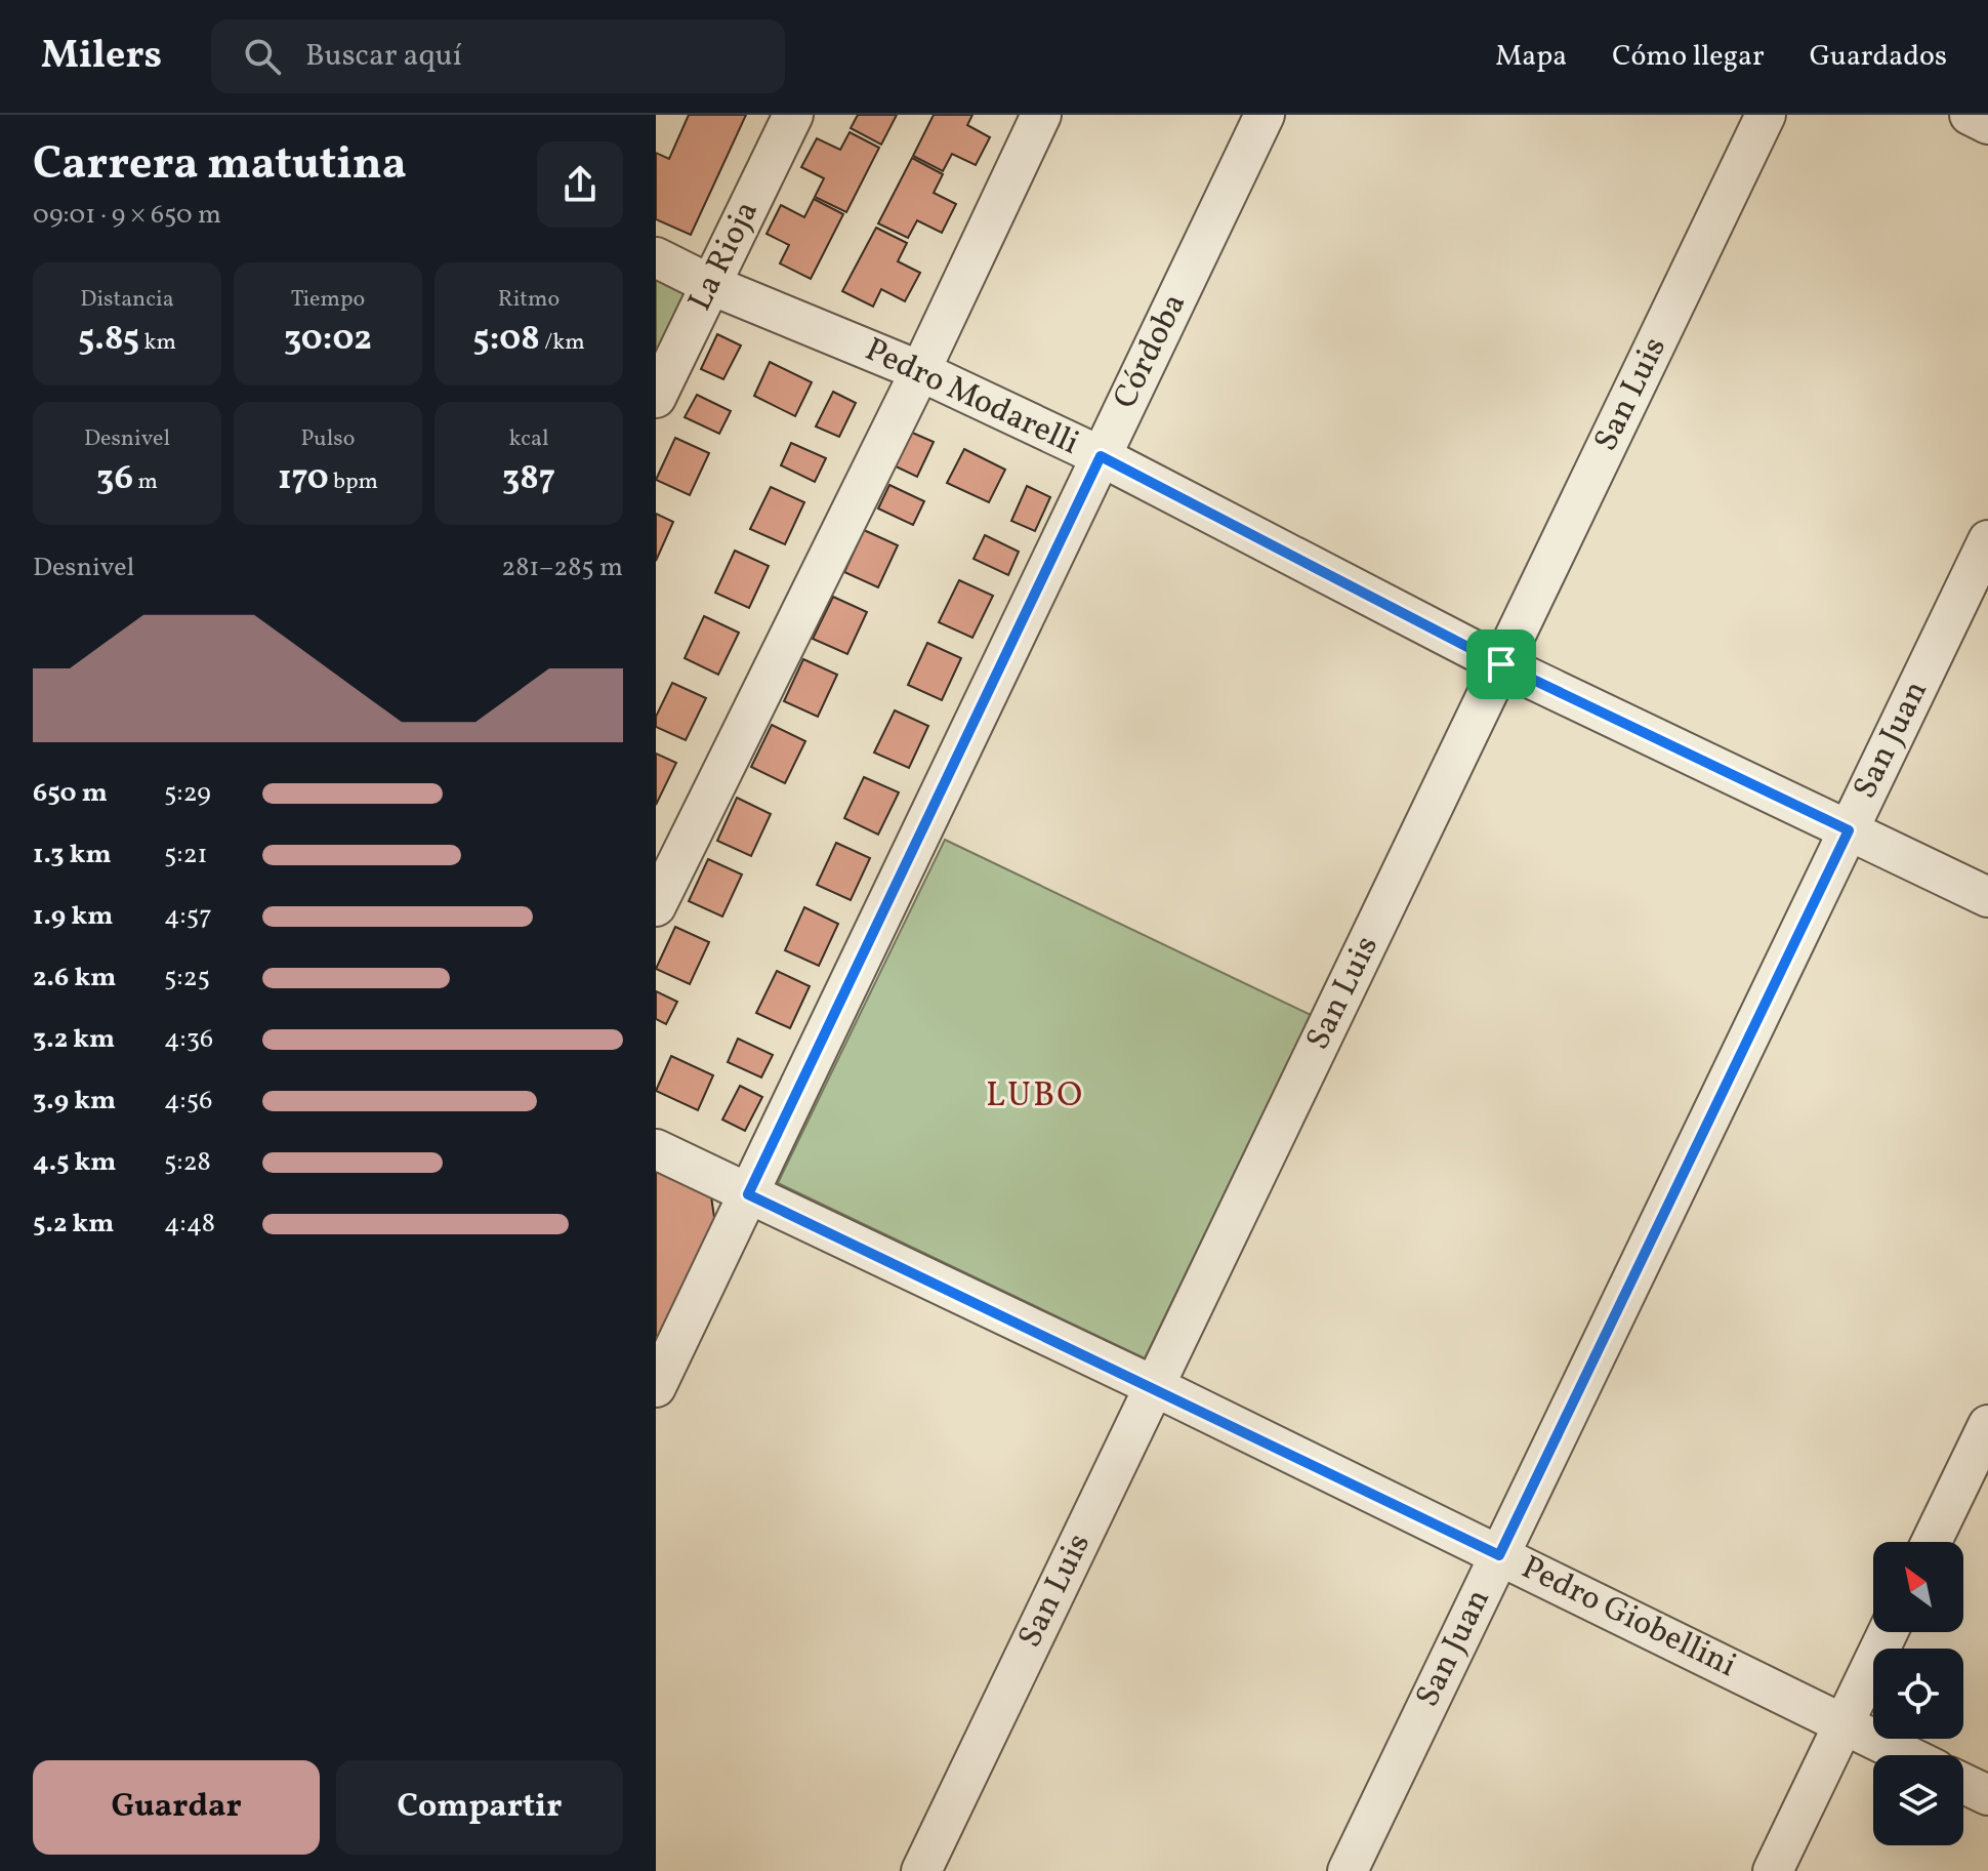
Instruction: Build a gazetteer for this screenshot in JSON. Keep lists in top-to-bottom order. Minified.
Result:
{"streets":{"street":["La Rioja","Córdoba","San Luis","Pedro Modarelli","San Juan","Pedro Giobellini"]},"crossings":[["La Rioja","Pedro Modarelli"],["Córdoba","Pedro Modarelli"],["Córdoba","Pedro Giobellini"],["San Luis","Pedro Modarelli"],["San Luis","Pedro Giobellini"],["Pedro Modarelli","San Juan"],["San Juan","Pedro Giobellini"]],"districts":["LUBO"],"north":"top left","page":{"header":"Milers","search":"Buscar aquí","nav":["Mapa","Cómo llegar","Guardados"],"heading":["Carrera matutina","09:01 · 9 × 650 m"],"stats":[["Distancia","5.85 km"],["Tiempo","30:02"],["Ritmo","5:08 /km"],["Desnivel","36 m"],["Pulso","170 bpm"],["kcal","387"]],"chart":["Desnivel","281–285 m"],"list":[{"name":"650 m","note":"5:29"},{"name":"1.3 km","note":"5:21"},{"name":"1.9 km","note":"4:57"},{"name":"2.6 km","note":"5:25"},{"name":"3.2 km","note":"4:36"},{"name":"3.9 km","note":"4:56"},{"name":"4.5 km","note":"5:28"},{"name":"5.2 km","note":"4:48"}],"buttons":["Guardar","Compartir"]}}
